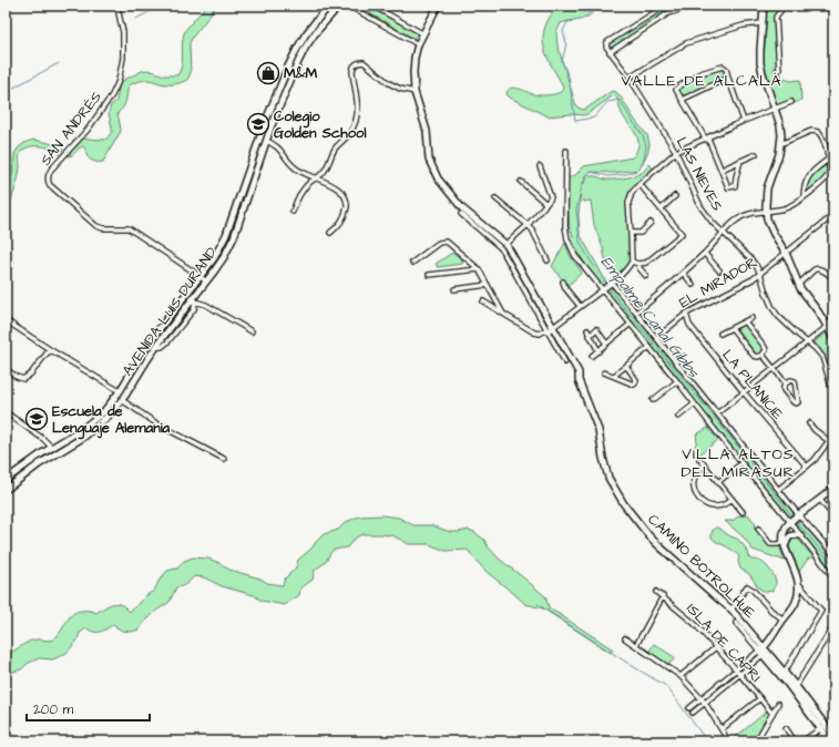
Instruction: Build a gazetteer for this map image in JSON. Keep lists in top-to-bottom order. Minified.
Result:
{"streets":{"street":["SAN ANDRÉS","LAS NIEVES","EL MIRADOR","AVENIDA LUIS DURAND","LA PLANICIE","CAMINO BOTROLHUE","ISLA DE CAPRI"]},"crossings":[["SAN ANDRÉS","AVENIDA LUIS DURAND"],["LAS NIEVES","EL MIRADOR"],["EL MIRADOR","LA PLANICIE"]],"districts":["VALLE DE ALCALÁ","VILLA ALTOS DEL MIRASUR"],"water":["Empalme Canal Gibbs"],"places":{"shop":["M&M"],"school or university":["Colegio Golden School","Escuela de Lenguaje Alemania"]},"scale_bar":"200 m"}
